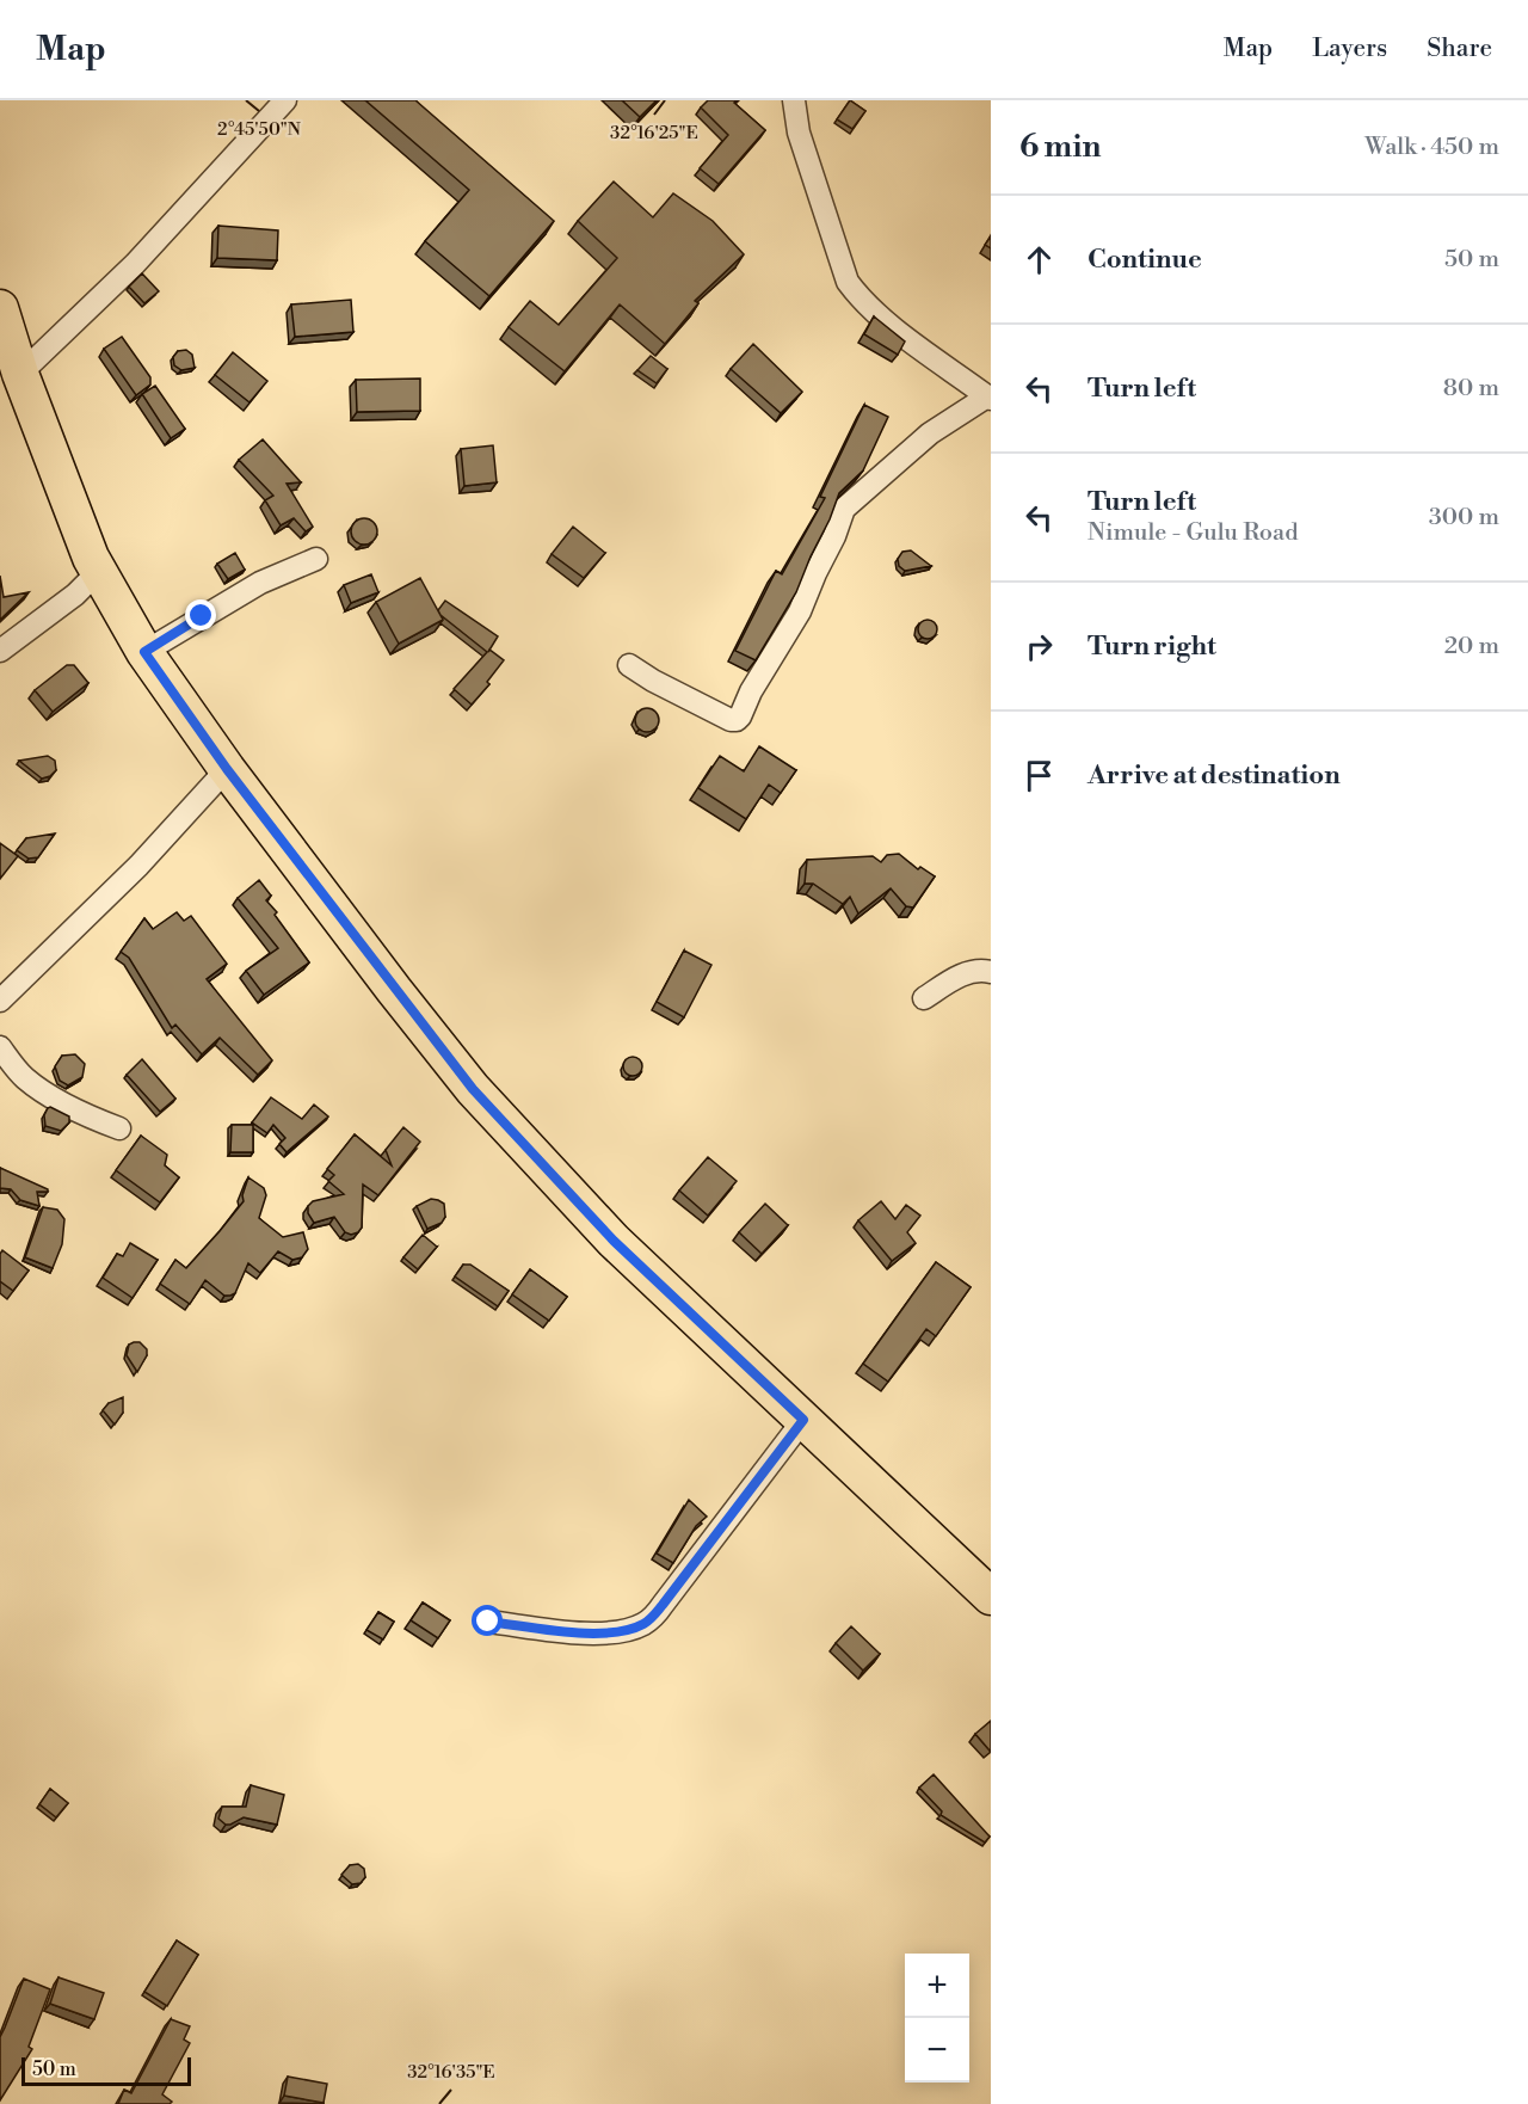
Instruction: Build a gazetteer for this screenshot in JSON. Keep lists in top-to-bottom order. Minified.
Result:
{"scale_bar":"50 m","page":{"header":"Map","nav":["Map","Layers","Share"],"heading":["6 min","Walk · 450 m"],"list":[["Continue","50 m"],["Turn left","80 m"],["Turn left","Nimule - Gulu Road","300 m"],["Turn right","20 m"],"Arrive at destination"],"map_buttons":["+","−"],"scale":"50 m"},"coordinates":["2°45'50\"N","32°16'25\"E","32°16'35\"E"]}
